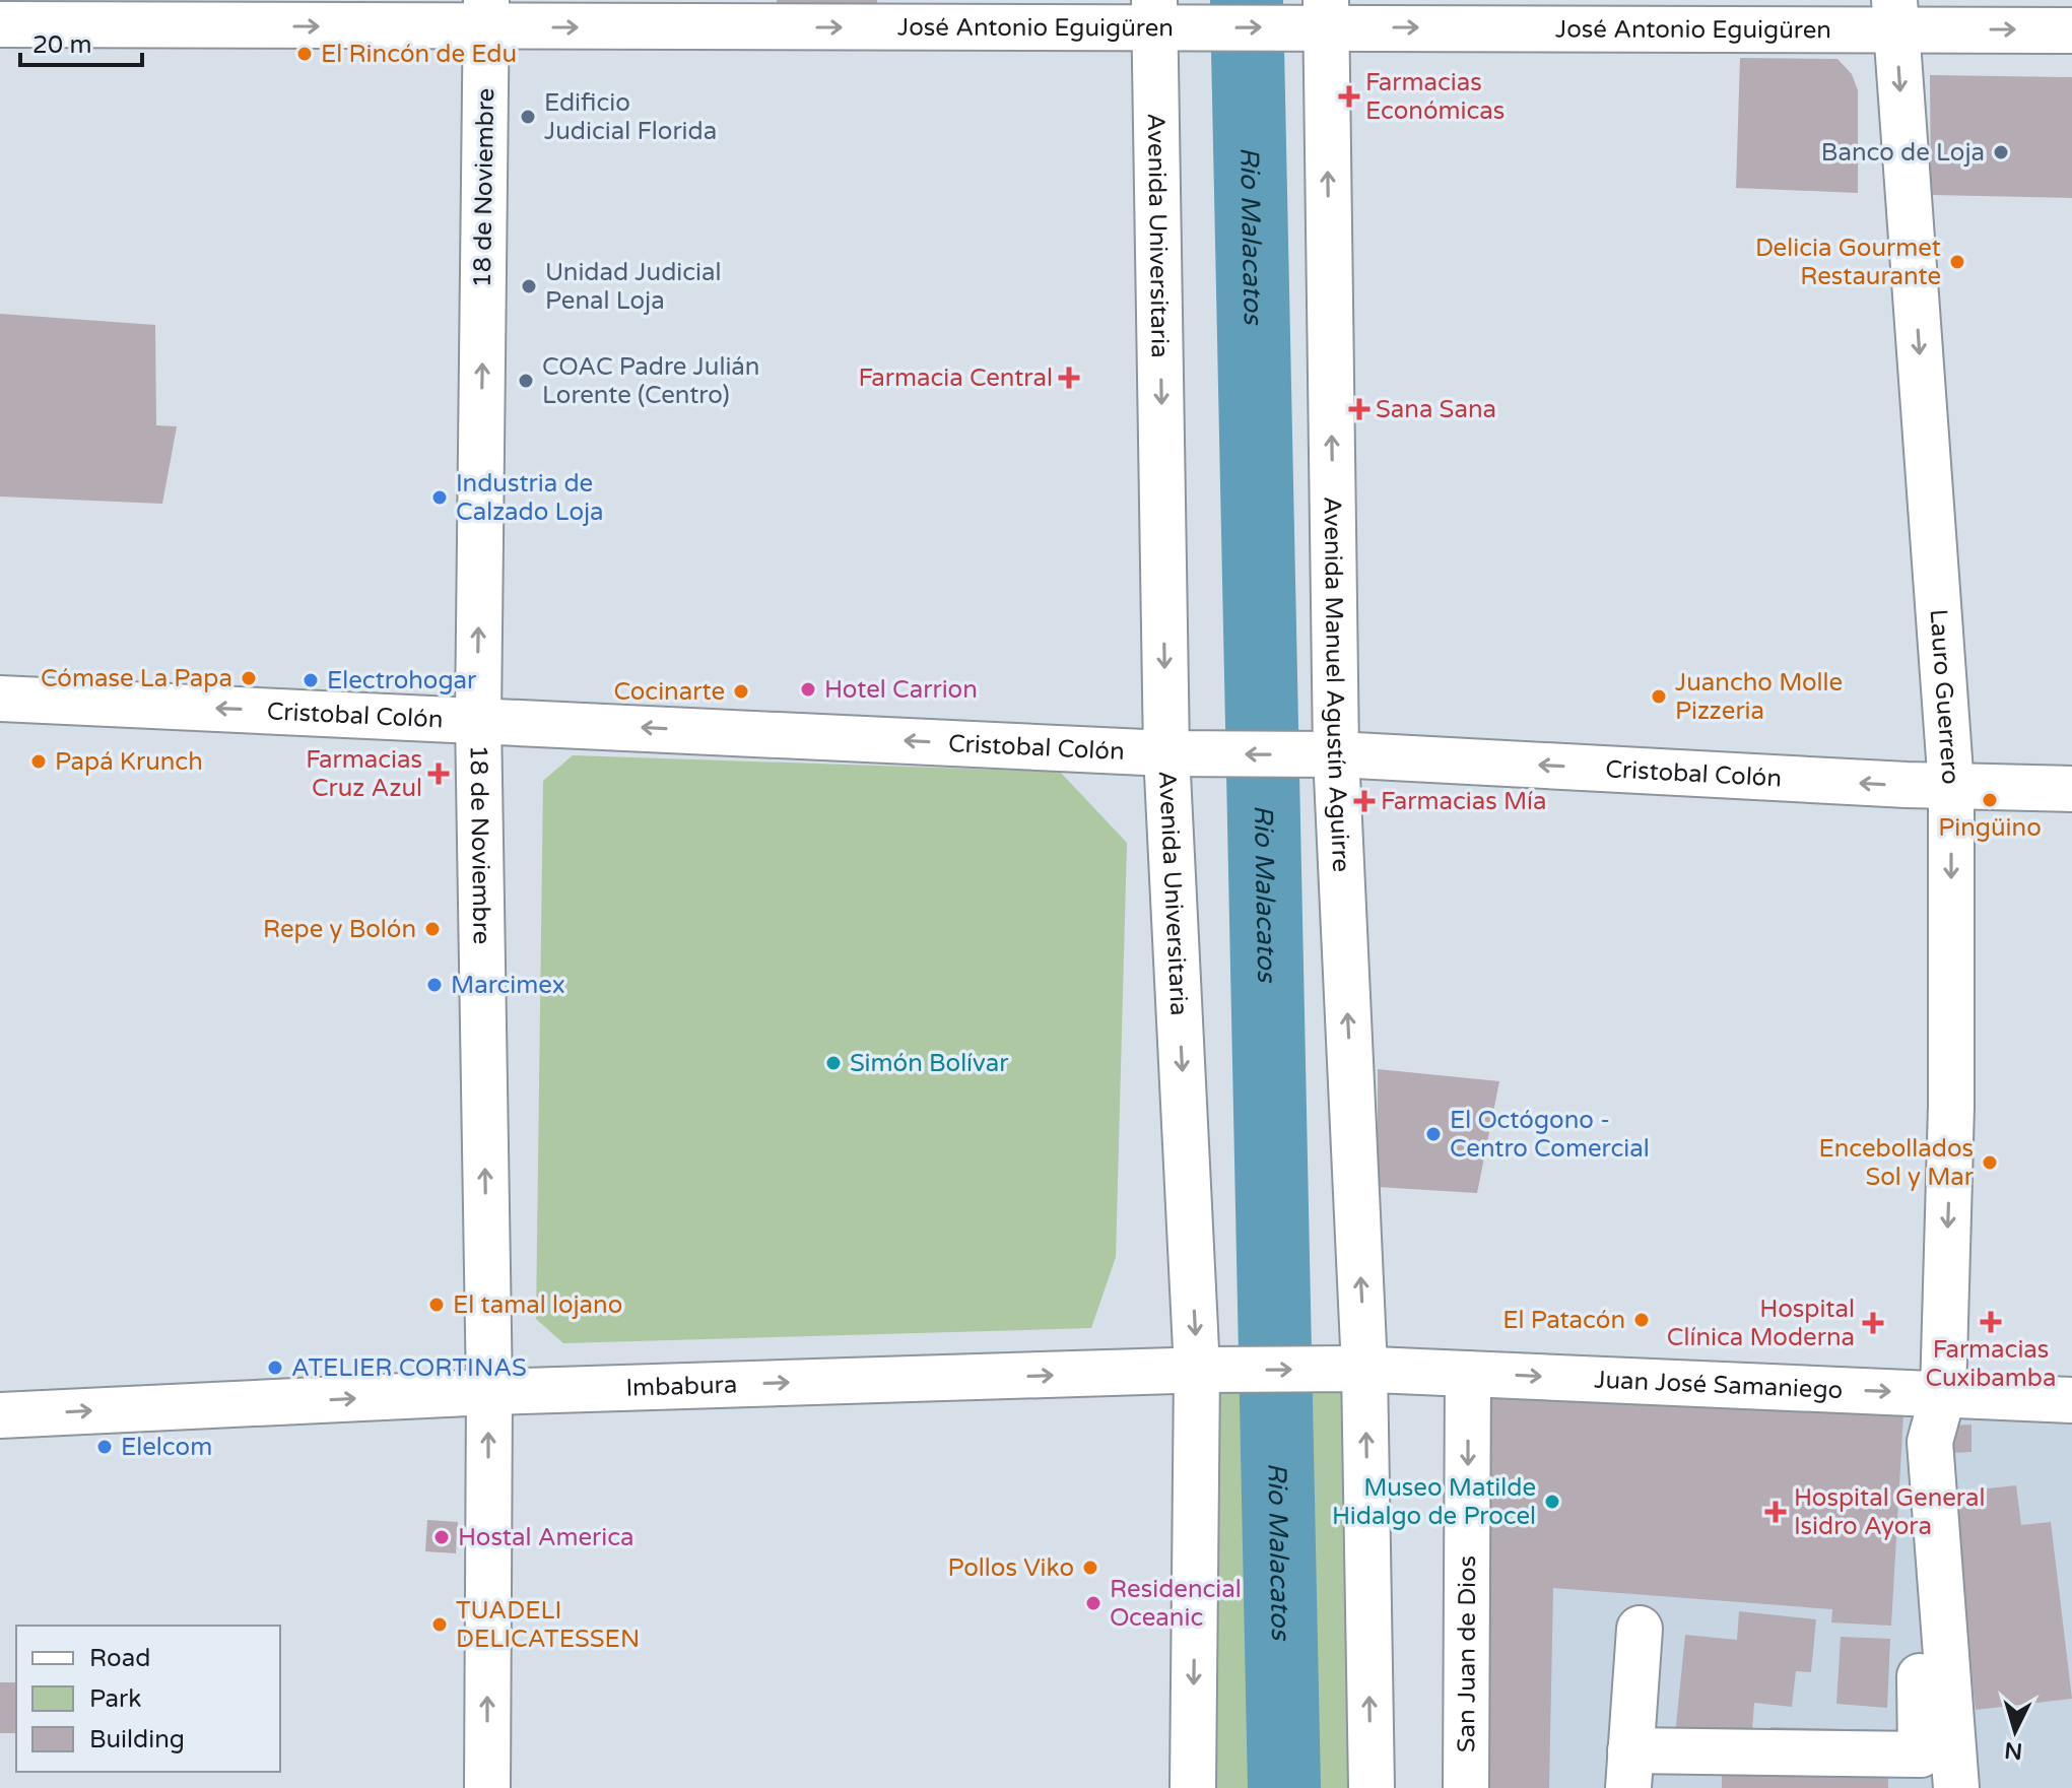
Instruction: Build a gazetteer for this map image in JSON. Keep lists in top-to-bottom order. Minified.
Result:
{"streets":{"street":["José Antonio Eguigüren","18 de Noviembre","Avenida Universitaria","Avenida Manuel Agustín Aguirre","Lauro Guerrero","Cristobal Colón","Juan José Samaniego","Imbabura","San Juan de Dios"]},"crossings":[["José Antonio Eguigüren","18 de Noviembre"],["José Antonio Eguigüren","Avenida Universitaria"],["José Antonio Eguigüren","Avenida Manuel Agustín Aguirre"],["José Antonio Eguigüren","Lauro Guerrero"],["18 de Noviembre","Cristobal Colón"],["18 de Noviembre","Imbabura"],["Avenida Universitaria","Cristobal Colón"],["Avenida Universitaria","Imbabura"],["Avenida Manuel Agustín Aguirre","Cristobal Colón"],["Avenida Manuel Agustín Aguirre","Juan José Samaniego"],["Avenida Manuel Agustín Aguirre","Imbabura"],["Lauro Guerrero","Cristobal Colón"],["Lauro Guerrero","Juan José Samaniego"],["Juan José Samaniego","Imbabura"],["Juan José Samaniego","San Juan de Dios"]],"one_way":["José Antonio Eguigüren","18 de Noviembre","Avenida Universitaria","Avenida Manuel Agustín Aguirre","Lauro Guerrero","Cristobal Colón","Juan José Samaniego","Imbabura"],"water":["Rio Malacatos"],"places":{"other":["El Rincón de Edu","Edificio Judicial Florida","Banco de Loja","Delicia Gourmet Restaurante","Unidad Judicial Penal Loja","COAC Padre Julián Lorente (Centro)","Industria de Calzado Loja","Cómase La Papa","Electrohogar","Hotel Carrion","Cocinarte","Juancho Molle Pizzeria","Papá Krunch","Pingüino","Repe y Bolón","Marcimex","Simón Bolívar","El Octógono - Centro Comercial","Encebollados Sol y Mar","El tamal lojano","El Patacón","ATELIER CORTINAS","Elelcom","Museo Matilde Hidalgo de Procel","Hostal America","Pollos Viko","Residencial Oceanic","TUADELI DELICATESSEN"],"health":["Farmacias Económicas","Farmacia Central","Sana Sana","Farmacias Cruz Azul","Farmacias Mía","Farmacias Cuxibamba","Hospital Clínica Moderna","Hospital General Isidro Ayora"]},"legend":["Road","Park","Building"],"scale_bar":"20 m","north":"bottom"}
